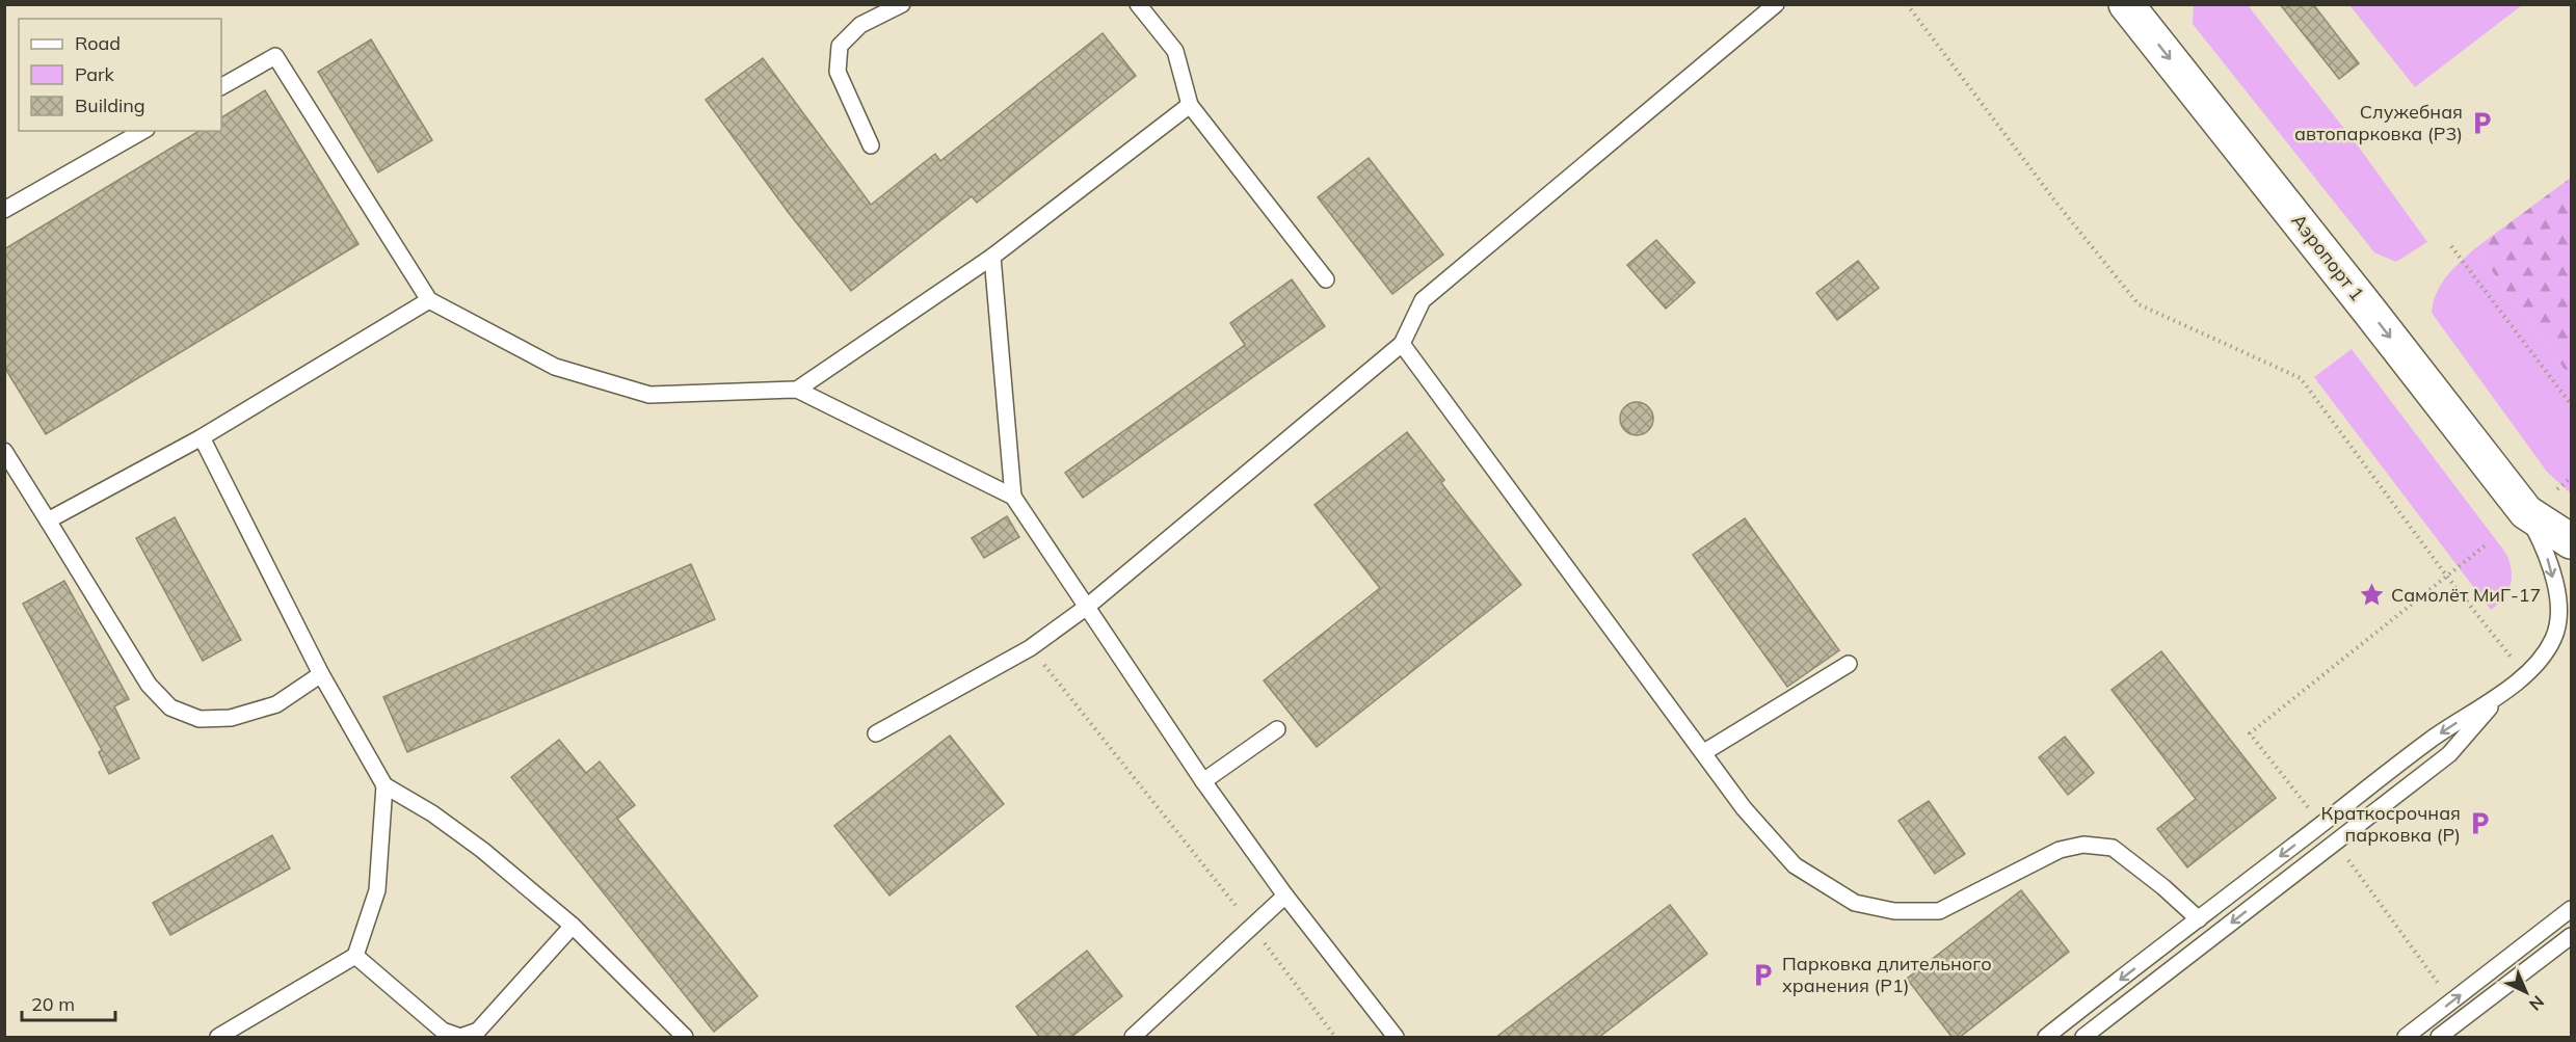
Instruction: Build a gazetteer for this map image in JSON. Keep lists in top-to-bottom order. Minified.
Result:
{"streets":{"main road":["Аэропорт 1"]},"one_way":["Аэропорт 1"],"places":{"parking":["Служебная автопарковка (P3)","Краткосрочная парковка (P)","Парковка длительного хранения (P1)"],"place":["Самолёт МиГ-17"]},"legend":["Road","Park","Building"],"scale_bar":"20 m","north":"bottom right"}
